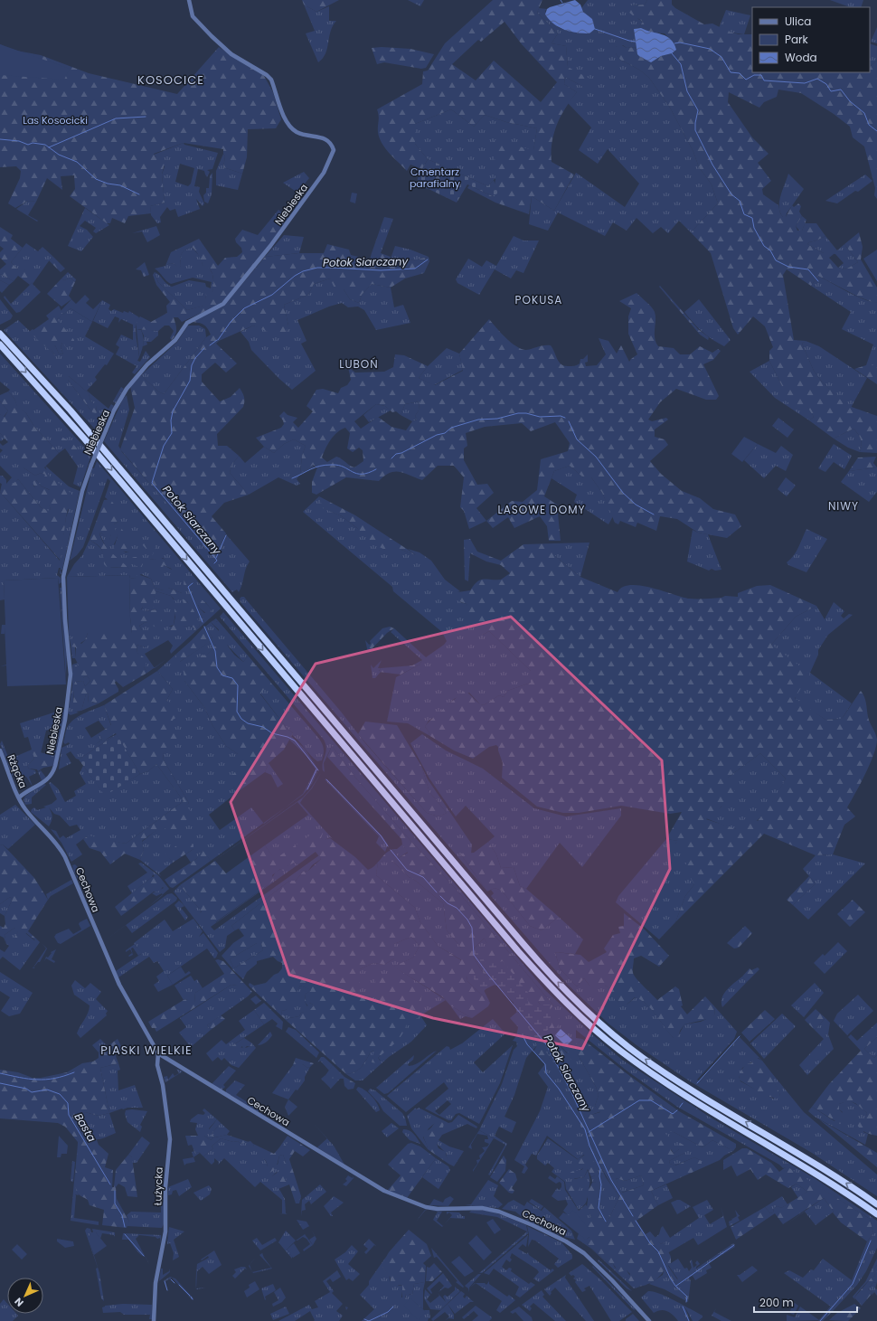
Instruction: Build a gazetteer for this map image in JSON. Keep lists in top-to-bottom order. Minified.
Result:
{"streets":{"street":["Niebieska","Rżącka","Cechowa","Łużycka"]},"crossings":[["Niebieska","Rżącka"],["Niebieska","Cechowa"],["Rżącka","Cechowa"],["Cechowa","Łużycka"]],"districts":["KOSOCICE","POKUSA","LUBOŃ","NIWY","LASOWE DOMY","PIASKI WIELKIE"],"water":["Potok Siarczany","Basta"],"parks":["Las Kosocicki","Cmentarz parafialny"],"legend":["Ulica","Park","Woda"],"scale_bar":"200 m","north":"bottom left"}
